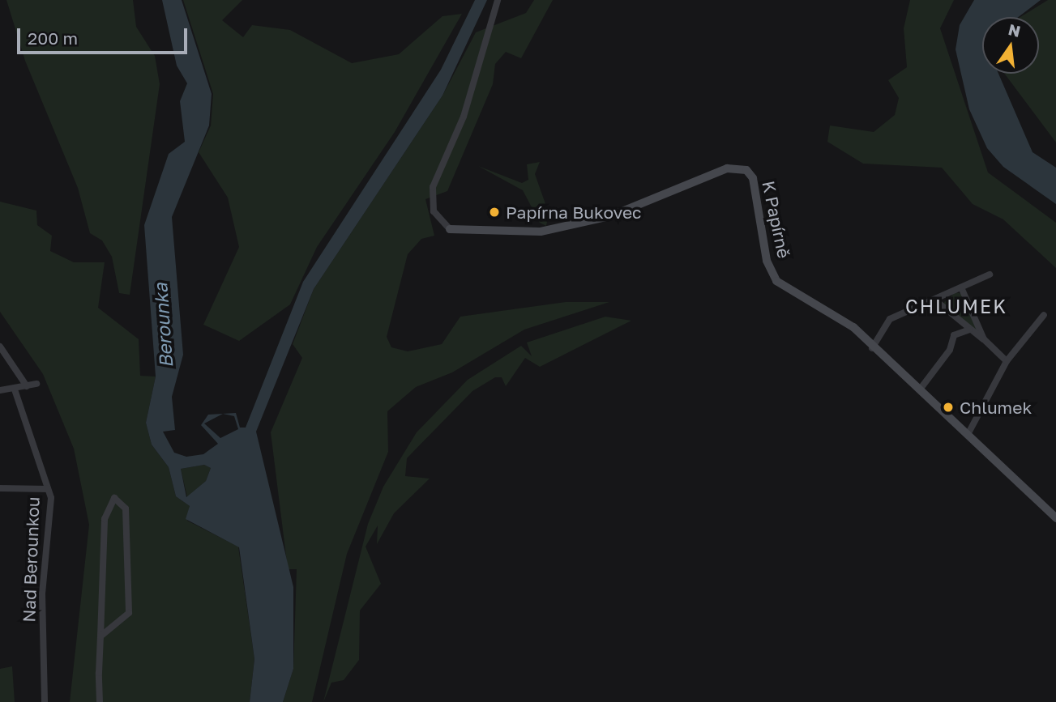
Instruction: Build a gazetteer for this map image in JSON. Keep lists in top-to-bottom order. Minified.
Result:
{"streets":{"street":["K Papírně","Nad Berounkou"]},"districts":["CHLUMEK"],"water":["Berounka"],"places":["Papírna Bukovec","Chlumek"],"scale_bar":"200 m","north":"top"}
